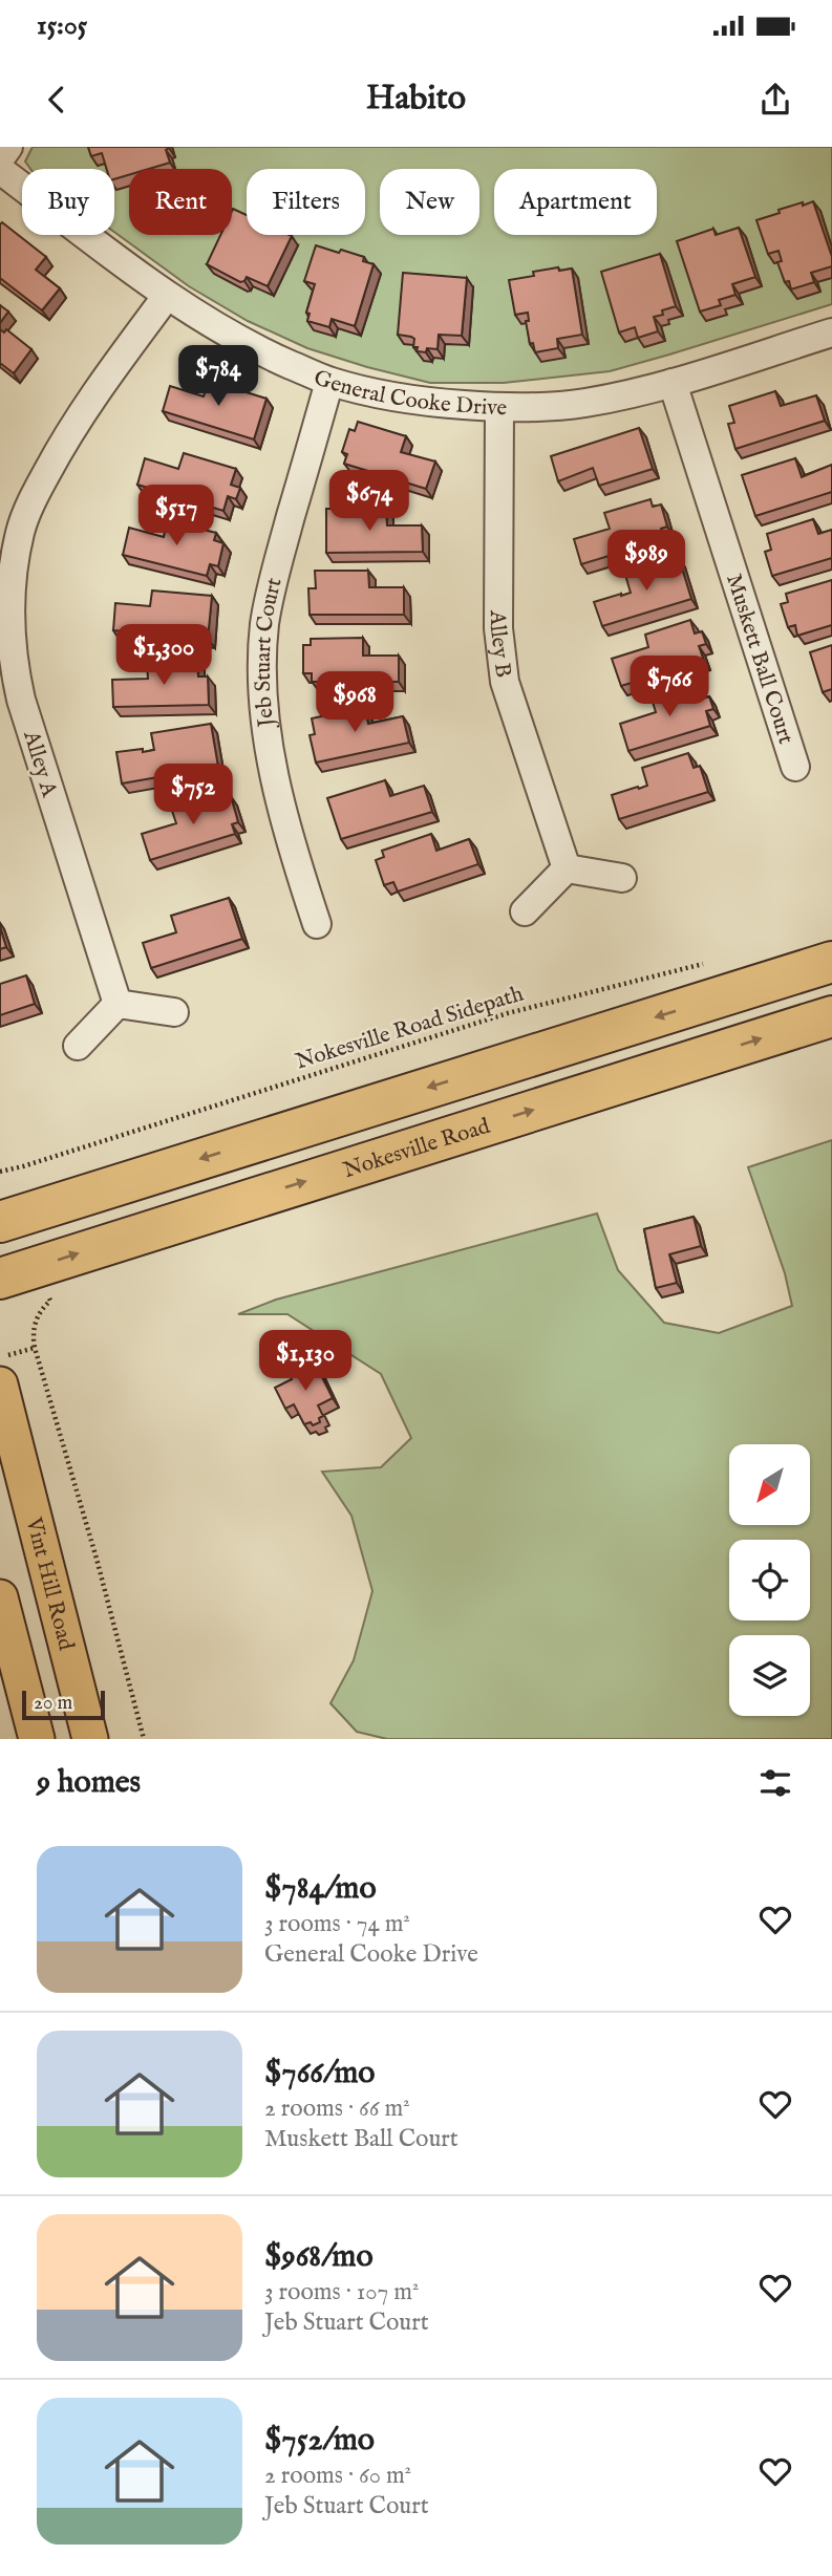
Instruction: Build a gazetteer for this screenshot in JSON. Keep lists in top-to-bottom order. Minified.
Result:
{"streets":{"highway":["Nokesville Road"],"main road":["Vint Hill Road"],"street":["General Cooke Drive","Alley B","Jeb Stuart Court","Muskett Ball Court","Alley A"],"path":["Nokesville Road Sidepath"]},"crossings":[["General Cooke Drive","Alley B"],["General Cooke Drive","Jeb Stuart Court"],["General Cooke Drive","Muskett Ball Court"],["General Cooke Drive","Alley A"]],"scale_bar":"20 m","north":"bottom left","page":{"status":"15:05","header":"Habito","chip":["Buy","Rent","Filters","New","Apartment"],"price":["$784","$674","$517","$989","$1,300","$766","$968","$752","$1,130"],"scale":"20 m","heading":"9 homes","list":[{"name":"$784/mo","note":"3 rooms · 74 m² · General Cooke Drive"},{"name":"$766/mo","note":"2 rooms · 66 m² · Muskett Ball Court"},{"name":"$968/mo","note":"3 rooms · 107 m² · Jeb Stuart Court"},{"name":"$752/mo","note":"2 rooms · 60 m² · Jeb Stuart Court"}]}}
